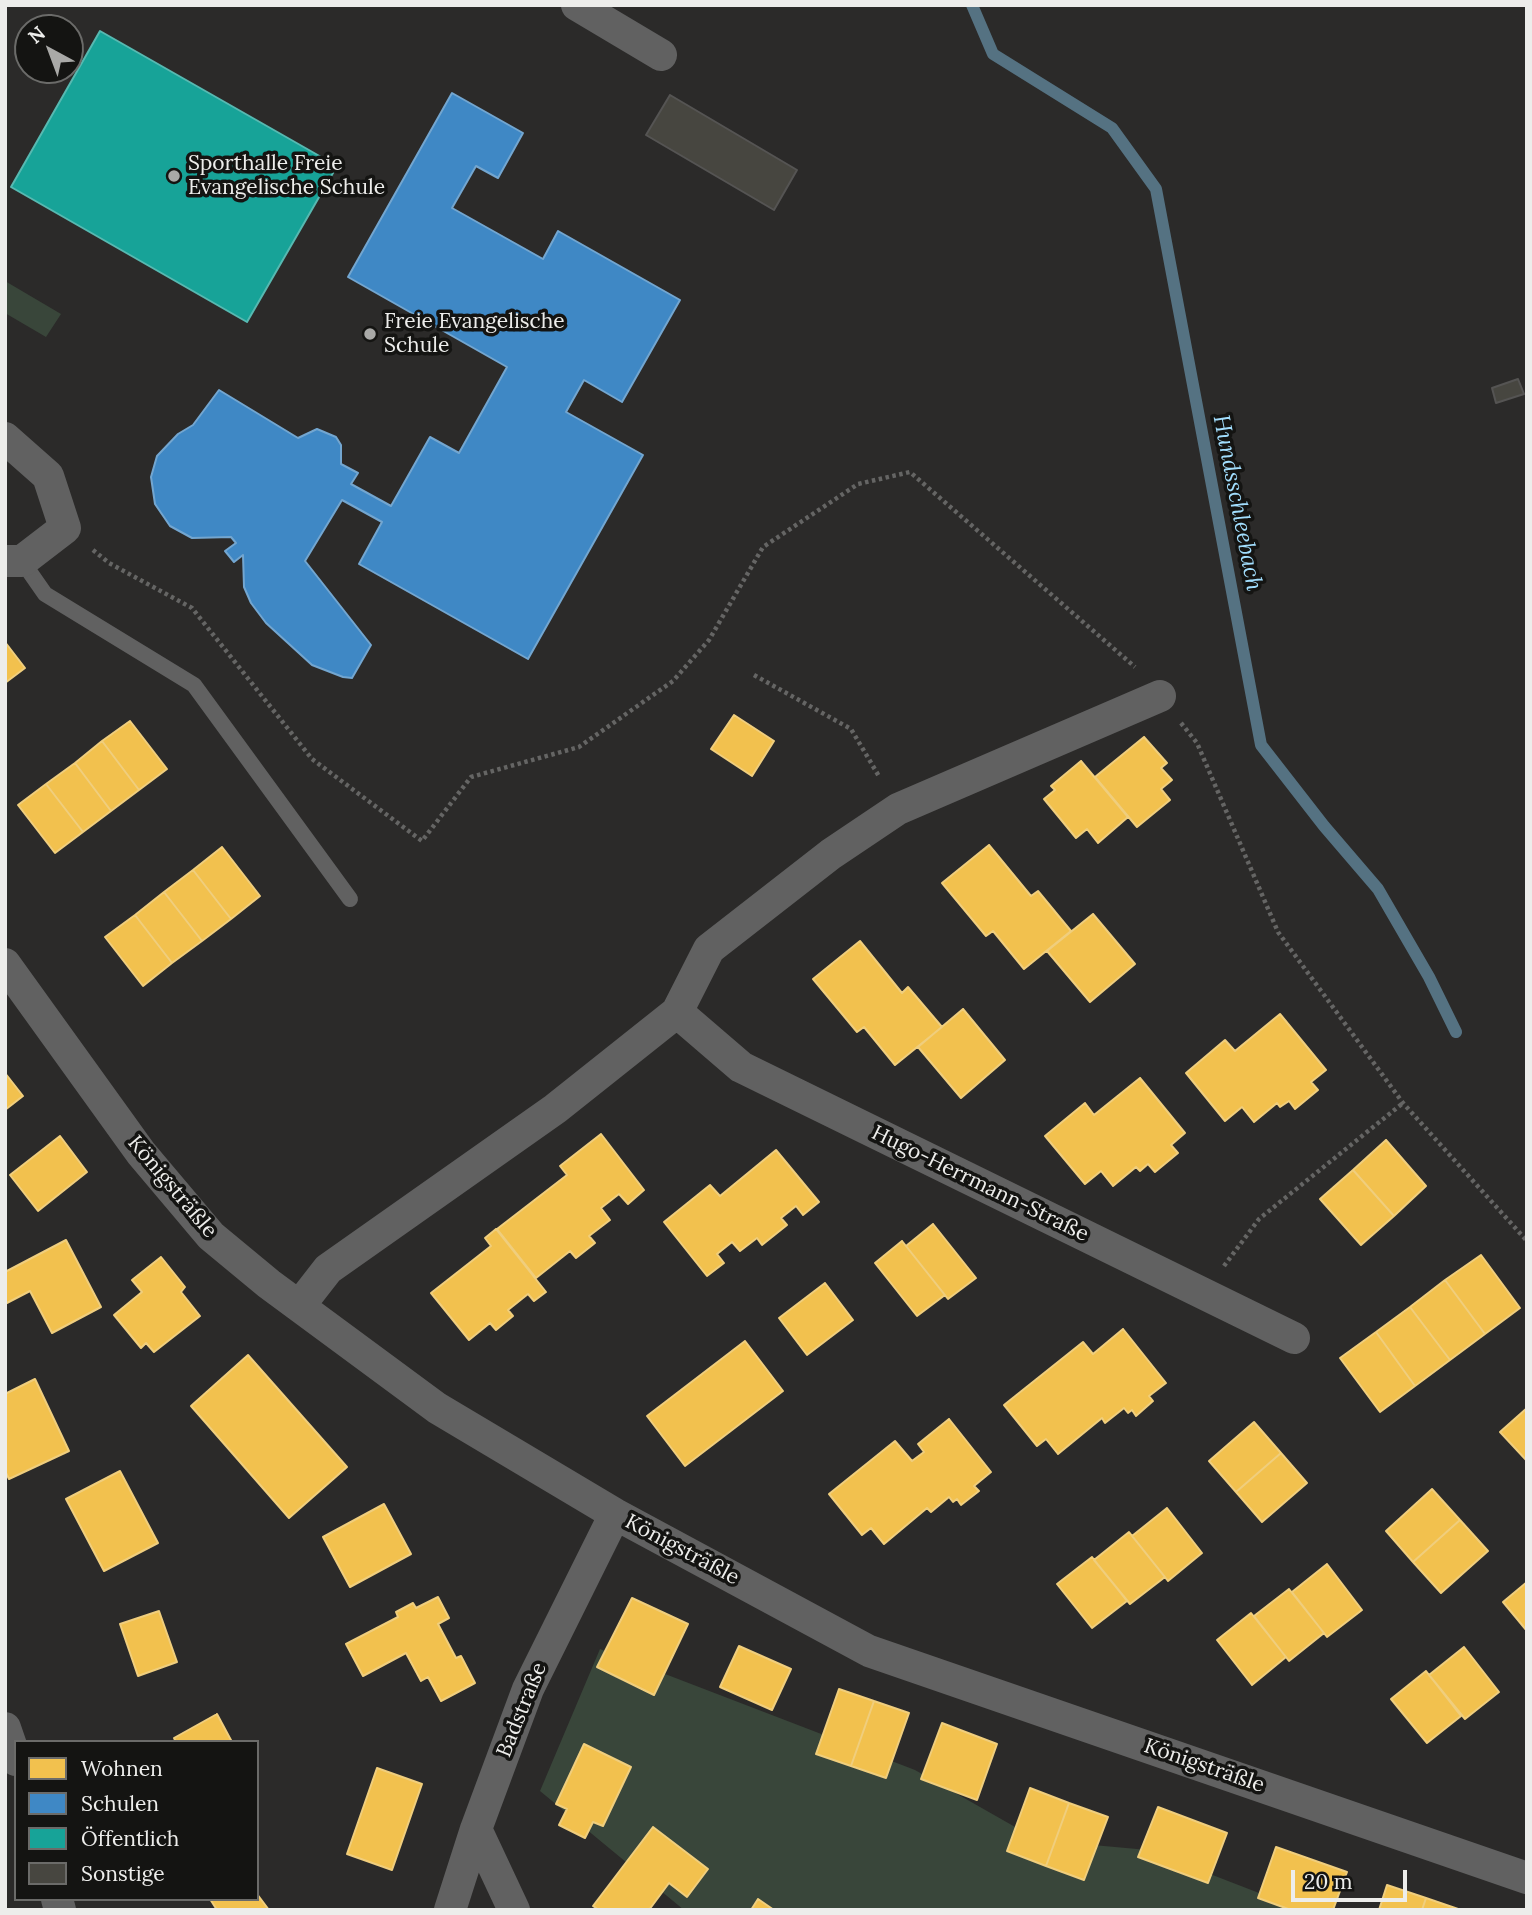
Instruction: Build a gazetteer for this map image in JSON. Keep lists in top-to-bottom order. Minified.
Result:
{"streets":{"street":["Hugo-Herrmann-Straße","Königsträßle","Badstraße"]},"crossings":[["Königsträßle","Badstraße"]],"water":["Hundsschleebach"],"places":["Sporthalle Freie Evangelische Schule","Freie Evangelische Schule"],"legend":["Wohnen","Schulen","Öffentlich","Sonstige"],"scale_bar":"20 m","north":"top left"}
